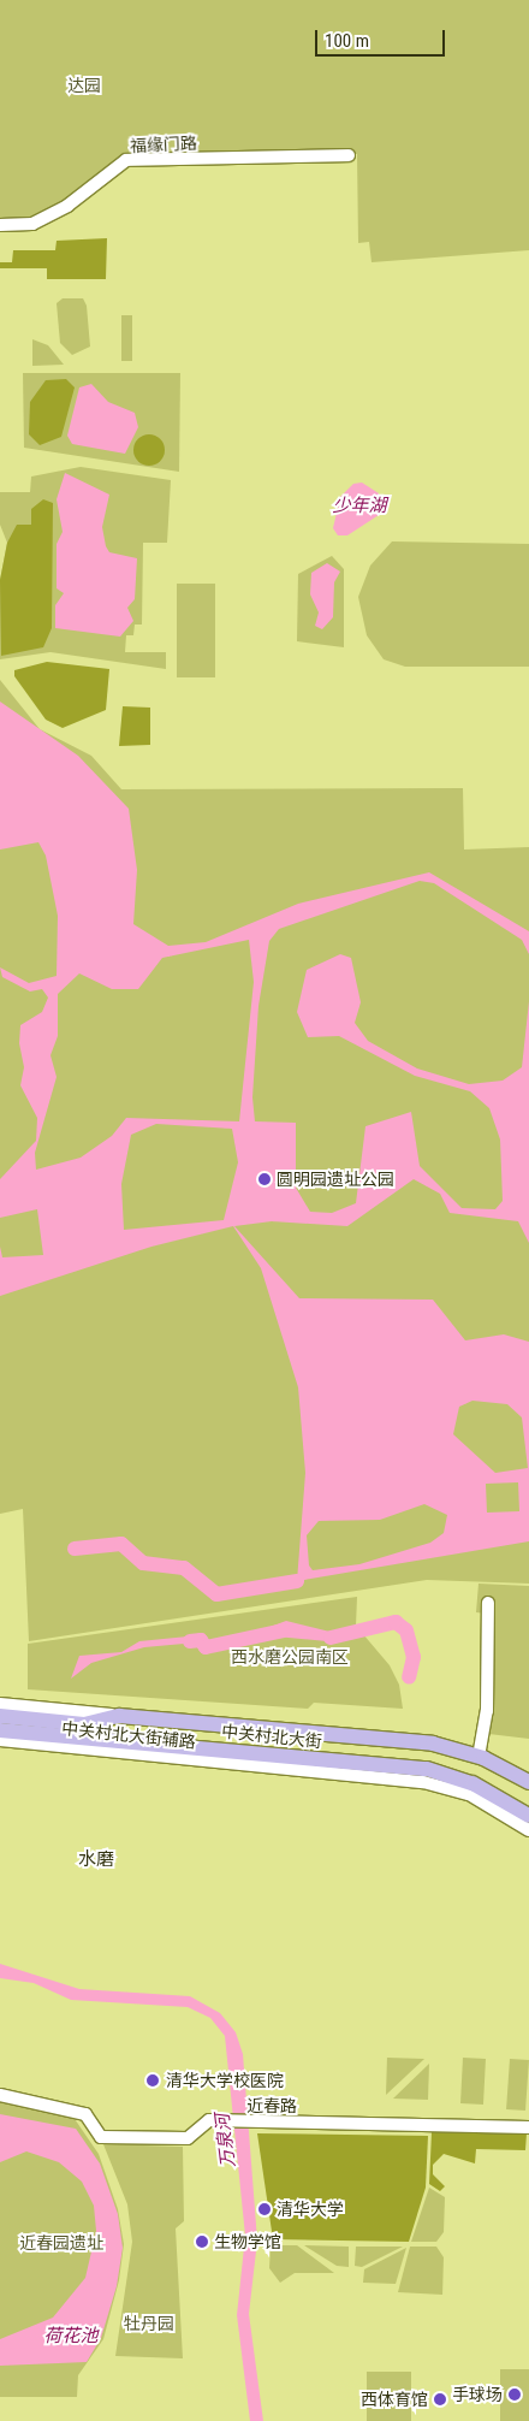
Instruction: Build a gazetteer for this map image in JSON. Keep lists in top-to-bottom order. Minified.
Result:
{"streets":{"main road":["中关村北大街"],"street":["福缘门路","中关村北大街辅路","近春路"]},"crossings":[["中关村北大街辅路","中关村北大街"]],"districts":["水磨"],"water":["少年湖","万泉河","荷花池"],"parks":["达园","西水磨公园南区","近春园遗址","牡丹园"],"places":["圆明园遗址公园","清华大学校医院","清华大学","生物学馆","手球场","西体育馆"],"scale_bar":"100 m"}
